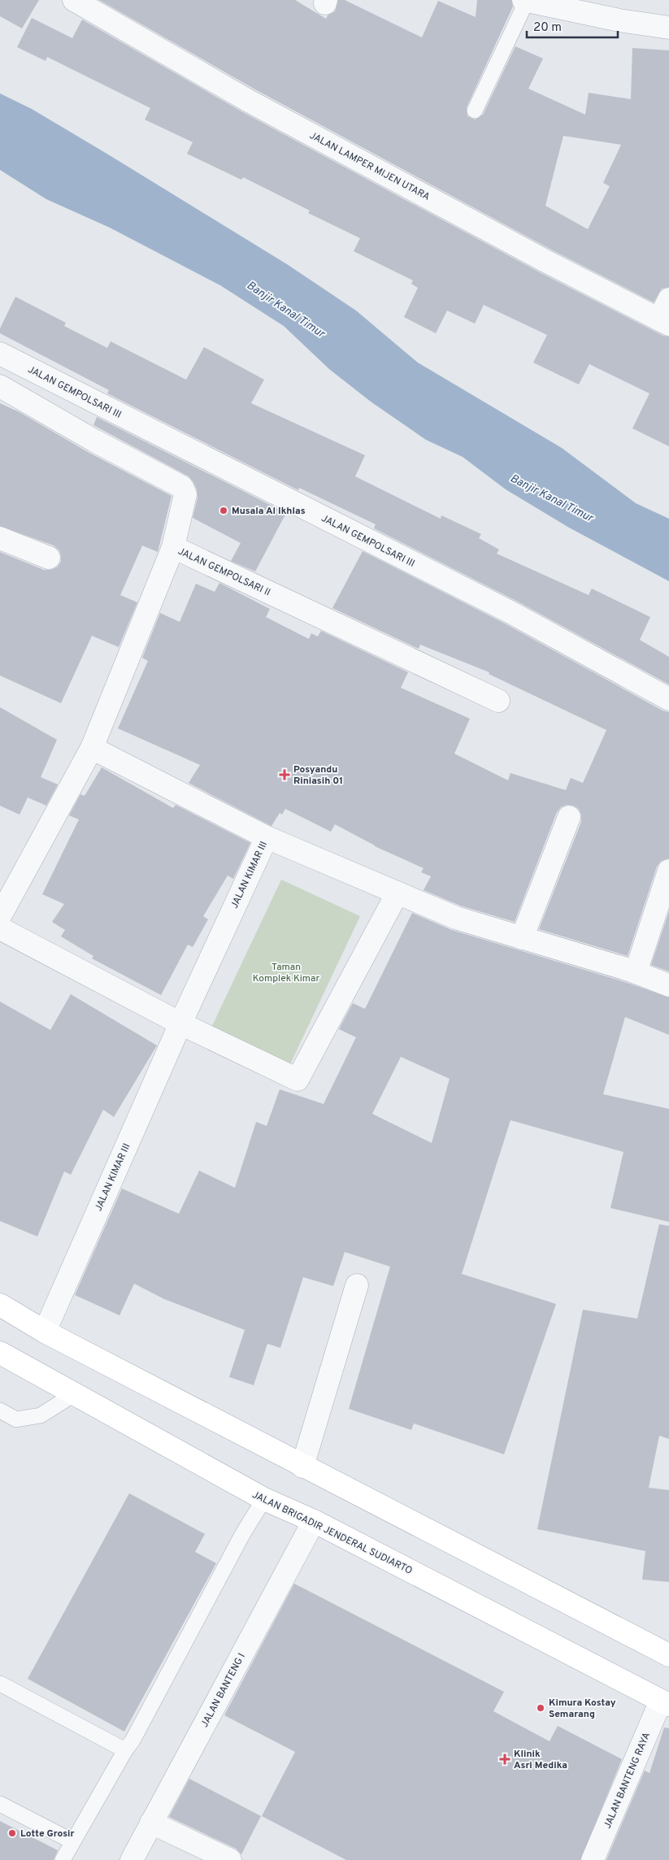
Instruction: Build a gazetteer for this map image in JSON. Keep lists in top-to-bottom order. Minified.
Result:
{"streets":{"main road":["JALAN BRIGADIR JENDERAL SUDIARTO"],"street":["JALAN LAMPER MIJEN UTARA","JALAN GEMPOLSARI III","JALAN GEMPOLSARI II","JALAN KIMAR III","JALAN BANTENG I","JALAN BANTENG RAYA"]},"crossings":[["JALAN BRIGADIR JENDERAL SUDIARTO","JALAN BANTENG I"],["JALAN BRIGADIR JENDERAL SUDIARTO","JALAN BANTENG RAYA"]],"water":["Banjir Kanal Timur"],"parks":["Taman Komplek Kimar"],"places":{"other":["Musala Al Ikhlas","Kimura Kostay Semarang","Lotte Grosir"],"health":["Posyandu Riniasih 01","Klinik Asri Medika"]},"scale_bar":"20 m"}
